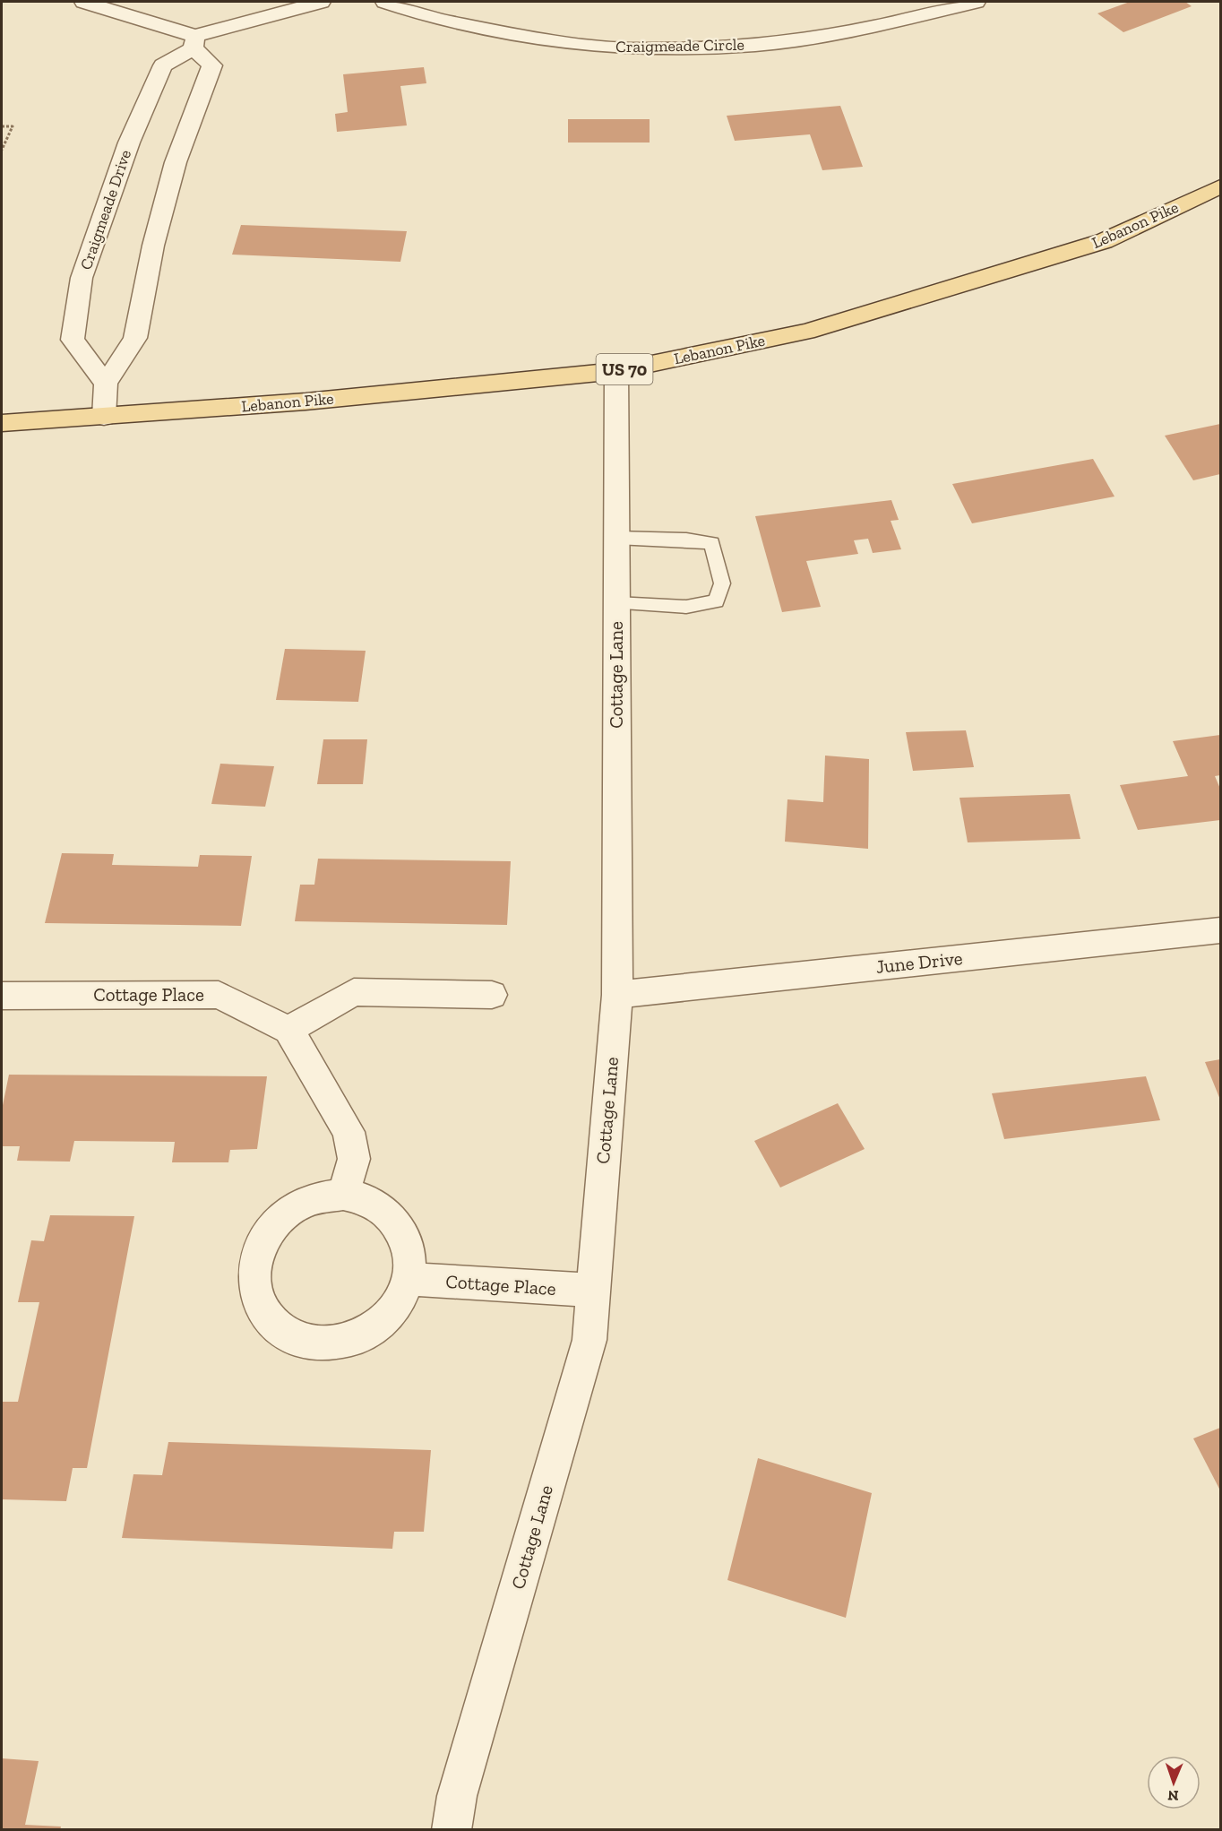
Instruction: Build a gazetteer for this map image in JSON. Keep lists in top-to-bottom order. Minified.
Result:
{"streets":{"main road":["Lebanon Pike","US 70"],"street":["Craigmeade Circle","Craigmeade Drive","Cottage Lane","June Drive","Cottage Place"]},"crossings":[["Lebanon Pike","Cottage Lane"],["Cottage Lane","June Drive"],["Cottage Lane","Cottage Place"]],"north":"bottom"}
